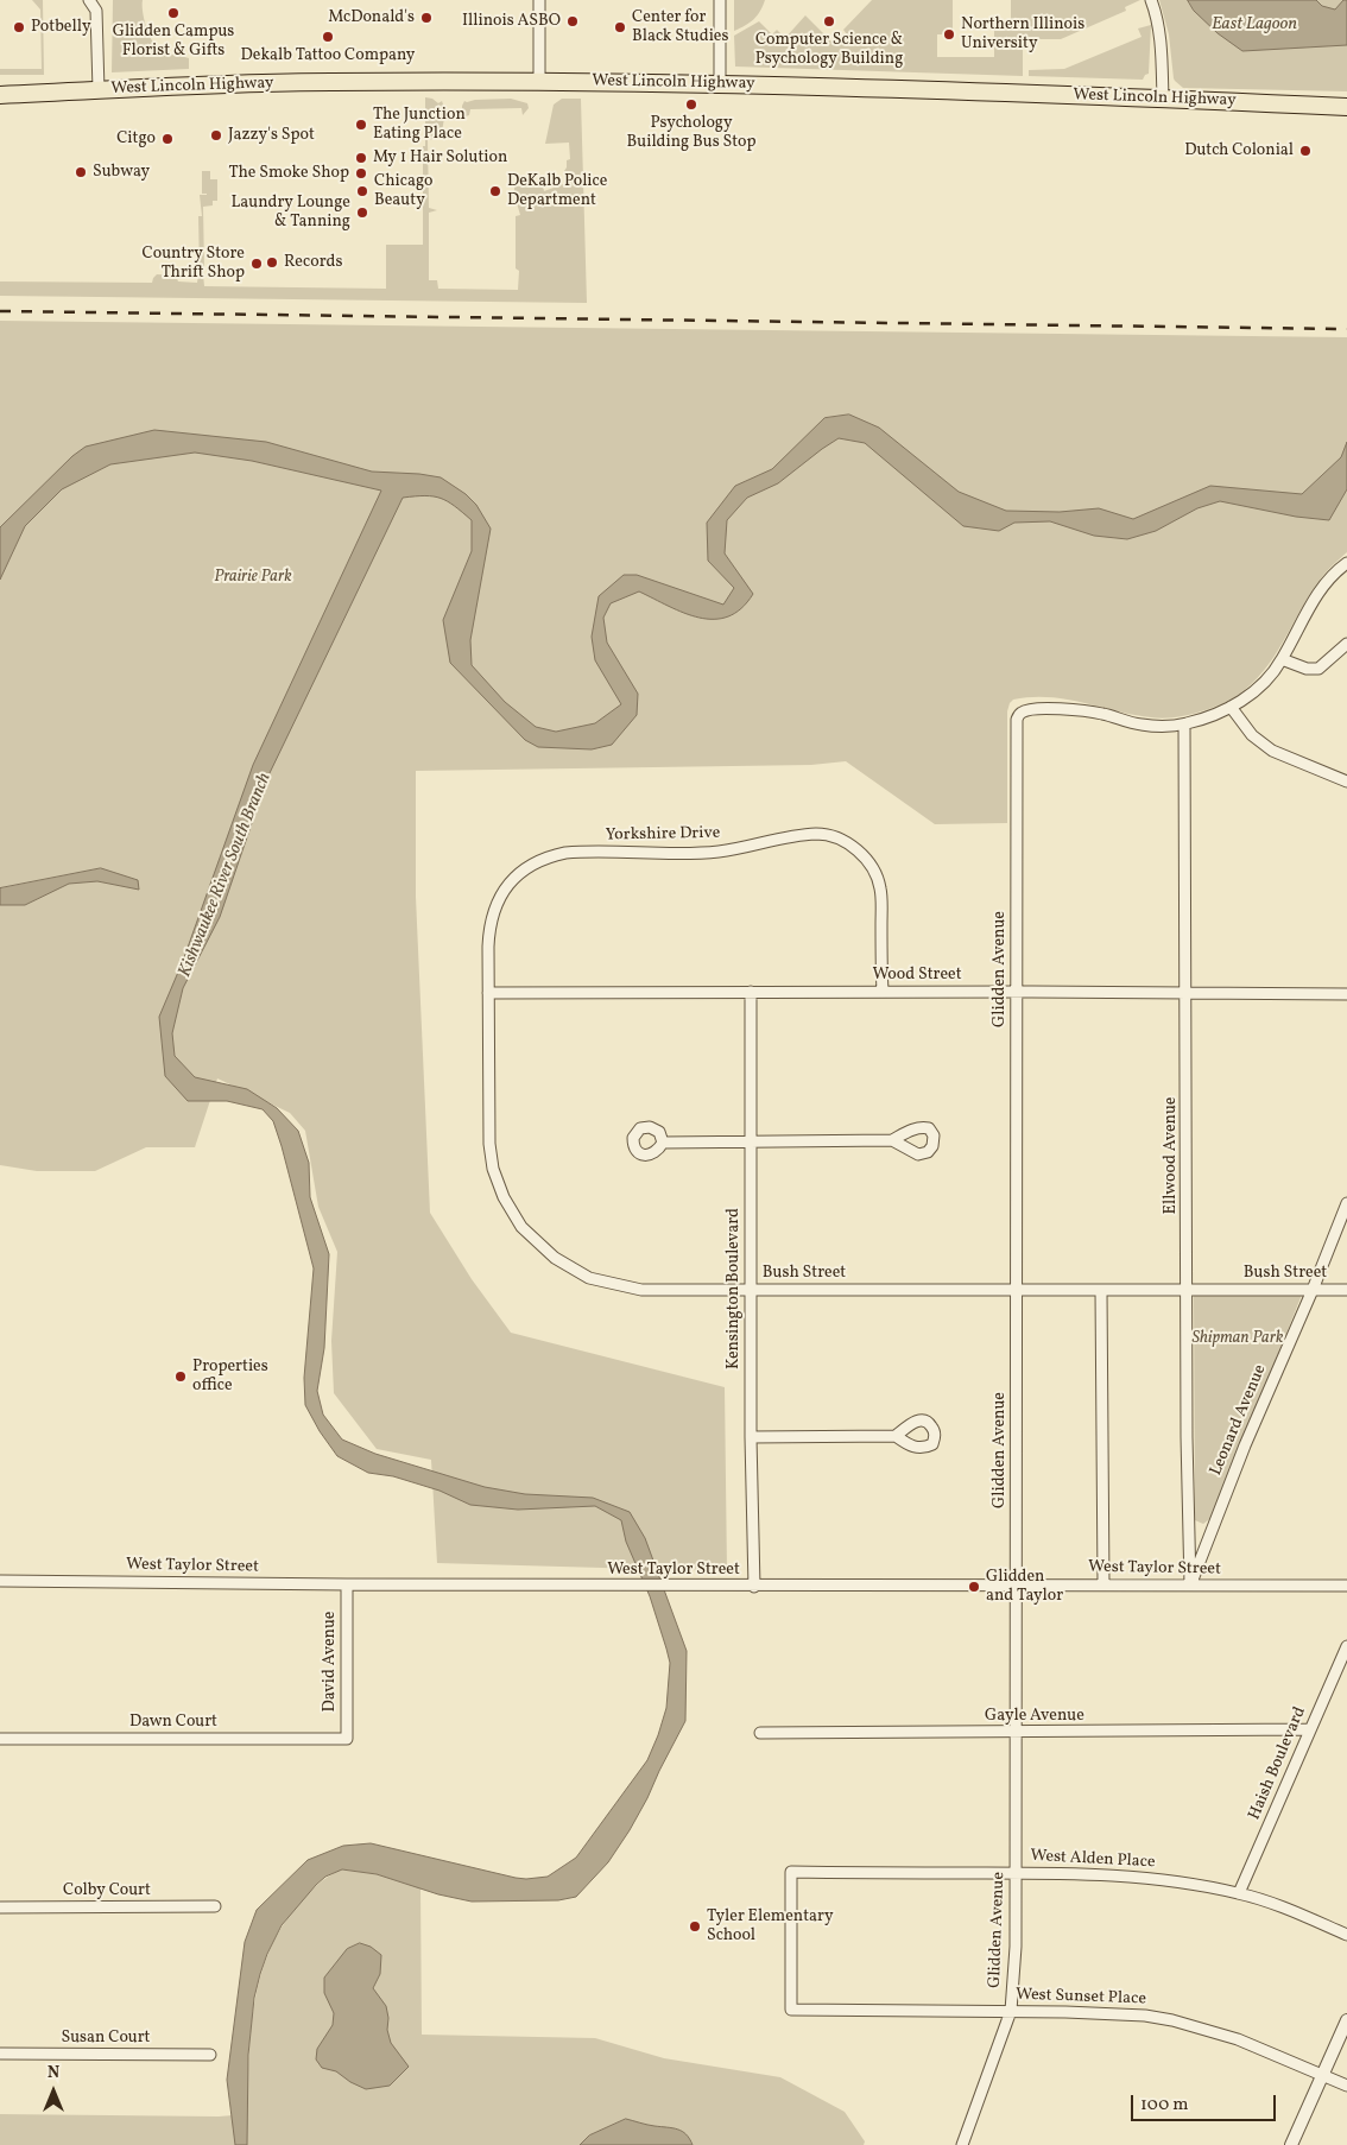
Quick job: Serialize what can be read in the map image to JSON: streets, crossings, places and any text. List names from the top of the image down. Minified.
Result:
{"streets":{"main road":["West Lincoln Highway"],"street":["Yorkshire Drive","Glidden Avenue","Wood Street","Ellwood Avenue","Bush Street","Kensington Boulevard","Leonard Avenue","West Taylor Street","David Avenue","Gayle Avenue","Dawn Court","Haish Boulevard","West Alden Place","Colby Court","West Sunset Place","Susan Court"]},"crossings":[["Yorkshire Drive","Wood Street"],["Yorkshire Drive","Bush Street"],["Glidden Avenue","Wood Street"],["Glidden Avenue","Ellwood Avenue"],["Glidden Avenue","Bush Street"],["Glidden Avenue","West Taylor Street"],["Glidden Avenue","Gayle Avenue"],["Glidden Avenue","West Alden Place"],["Glidden Avenue","West Sunset Place"],["Wood Street","Ellwood Avenue"],["Wood Street","Bush Street"],["Wood Street","Kensington Boulevard"],["Ellwood Avenue","Bush Street"],["Ellwood Avenue","Leonard Avenue"],["Ellwood Avenue","West Taylor Street"],["Bush Street","Kensington Boulevard"],["Bush Street","Leonard Avenue"],["Kensington Boulevard","West Taylor Street"],["Leonard Avenue","West Taylor Street"],["West Taylor Street","David Avenue"],["David Avenue","Dawn Court"],["Gayle Avenue","Haish Boulevard"],["Haish Boulevard","West Alden Place"],["West Alden Place","West Sunset Place"]],"water":["East Lagoon","Kishwaukee River South Branch"],"parks":["Prairie Park","Shipman Park"],"places":["Glidden Campus Florist & Gifts","McDonald's","Illinois ASBO","Computer Science & Psychology Building","Potbelly","Center for Black Studies","Northern Illinois University","Dekalb Tattoo Company","Psychology Building Bus Stop","The Junction Eating Place","Jazzy's Spot","Citgo","Dutch Colonial","My 1 Hair Solution","Subway","The Smoke Shop","Chicago Beauty","DeKalb Police Department","Laundry Lounge & Tanning","Records","Country Store Thrift Shop","Properties office","Glidden and Taylor","Tyler Elementary School"],"scale_bar":"100 m","north":"top"}
